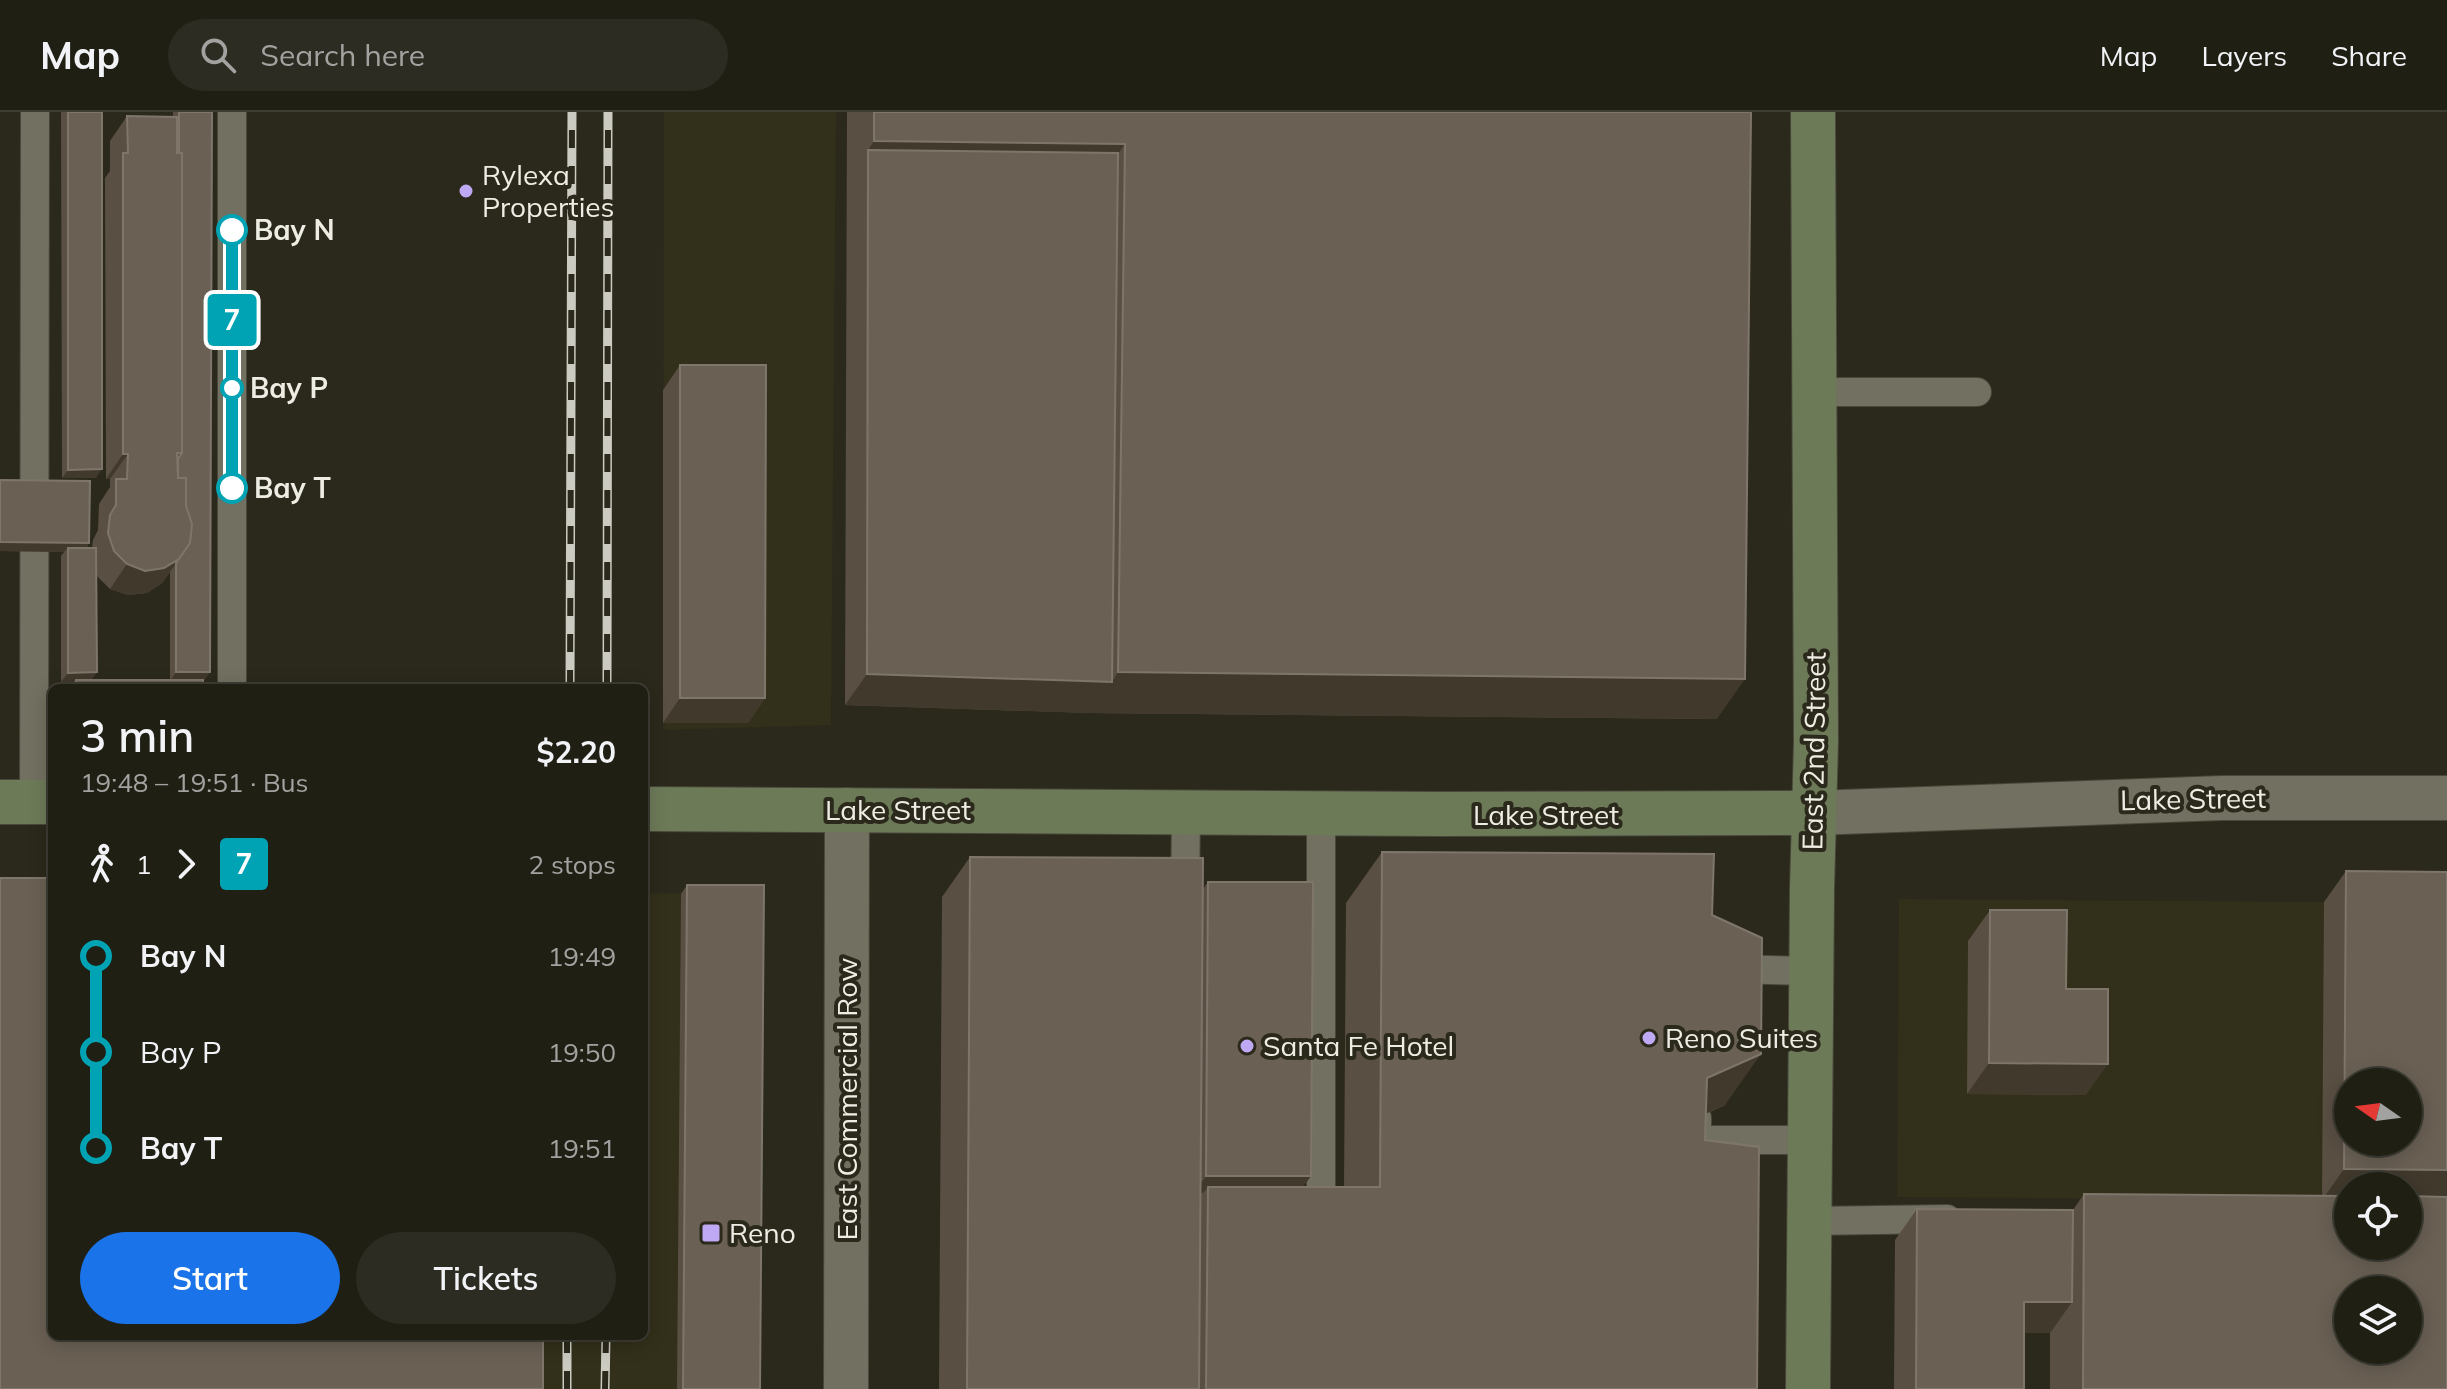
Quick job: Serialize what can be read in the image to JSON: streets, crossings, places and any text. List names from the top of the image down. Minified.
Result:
{"streets":{"main road":["East 2nd Street","Lake Street"],"street":["East Commercial Row"]},"crossings":[["East 2nd Street","Lake Street"],["Lake Street","East Commercial Row"]],"places":{"other":["Rylexa Properties","Bay N","Bay P","Bay T","Reno Suites","Santa Fe Hotel"],"transit":["Reno"]},"lines":["bus line 7"],"north":"left","page":{"header":"Map","search":"Search here","nav":["Map","Layers","Share"],"on_map":"7","heading":["3 min","19:48 – 19:51 · Bus","$2.20"],"legs":["1","7","2 stops"],"list":[{"name":"Bay N","value":"19:49"},{"name":"Bay P","value":"19:50"},{"name":"Bay T","value":"19:51"}],"buttons":["Start","Tickets"]}}
